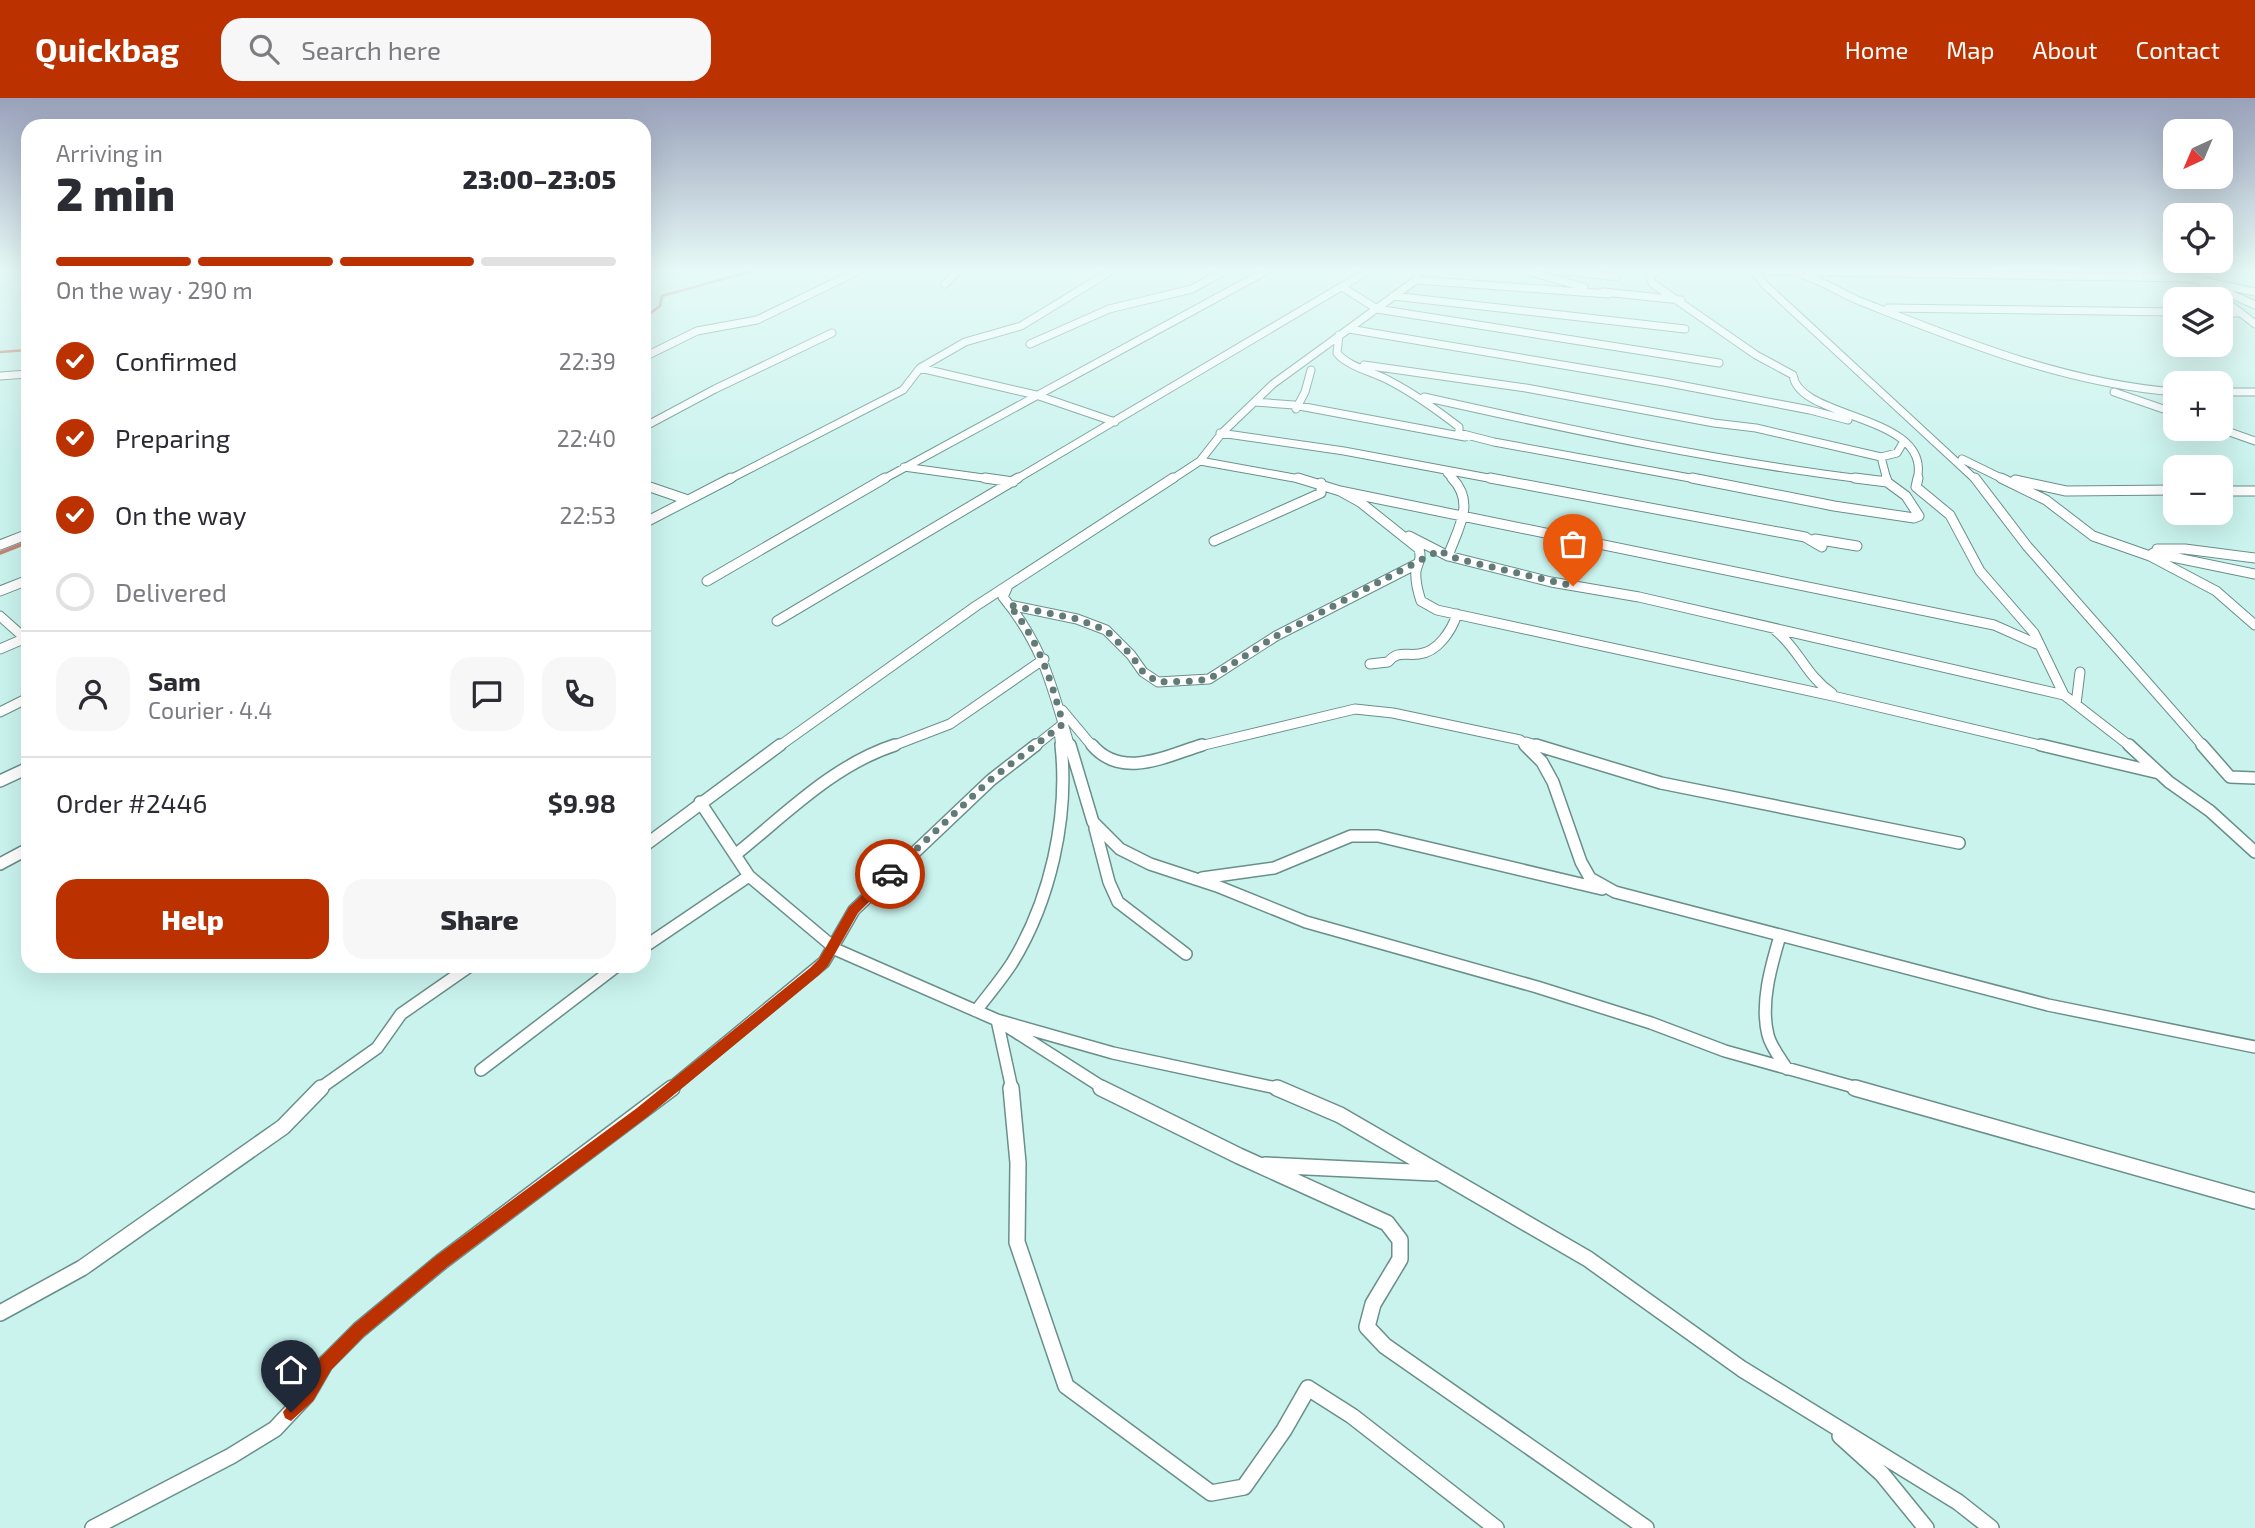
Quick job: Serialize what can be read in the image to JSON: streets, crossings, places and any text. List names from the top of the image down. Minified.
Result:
{"north":"bottom left","page":{"header":"Quickbag","search":"Search here","nav":["Home","Map","About","Contact"],"map_buttons":["+","−"],"heading":["2 min","Arriving in","23:00–23:05"],"panel":["Sam","Courier · 4.4","Order #2446","$9.98"],"bar":"On the way · 290 m","list":[["Confirmed","22:39"],["Preparing","22:40"],["On the way","22:53"],"Delivered"],"buttons":["Help","Share"]}}
